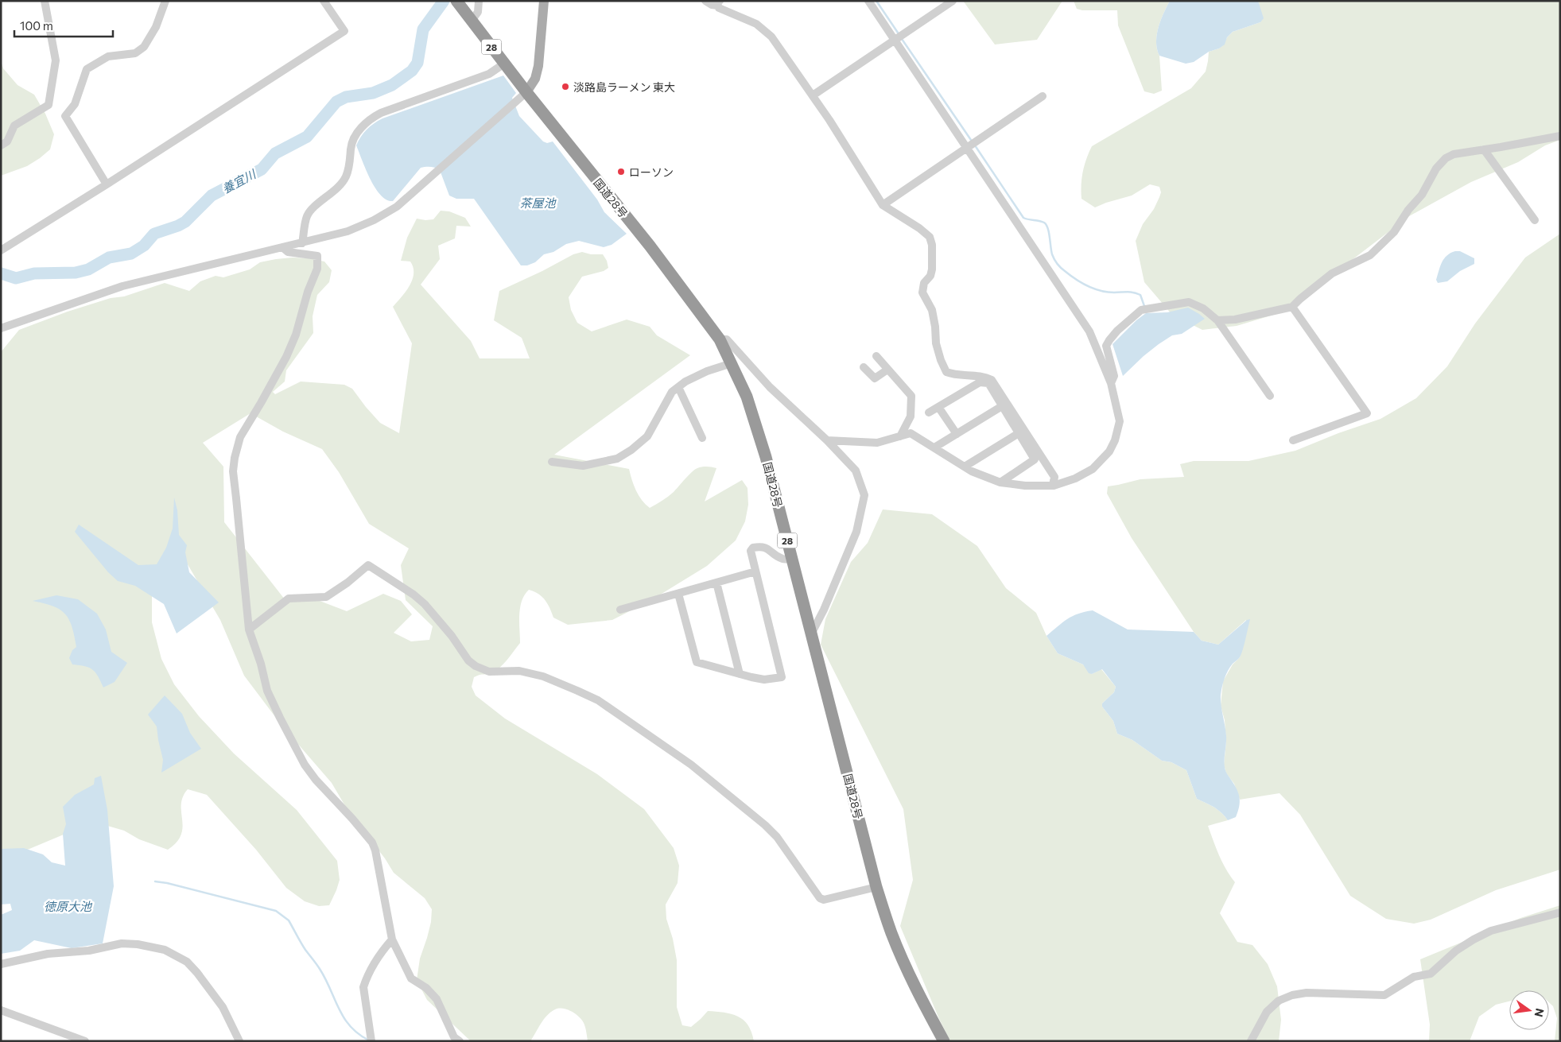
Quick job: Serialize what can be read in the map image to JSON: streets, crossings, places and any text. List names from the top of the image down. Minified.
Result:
{"streets":{"highway":["28","国道28号"]},"water":["養宜川","茶屋池","徳原大池"],"places":["淡路島ラーメン 東大","ローソン"],"scale_bar":"100 m","north":"right"}
